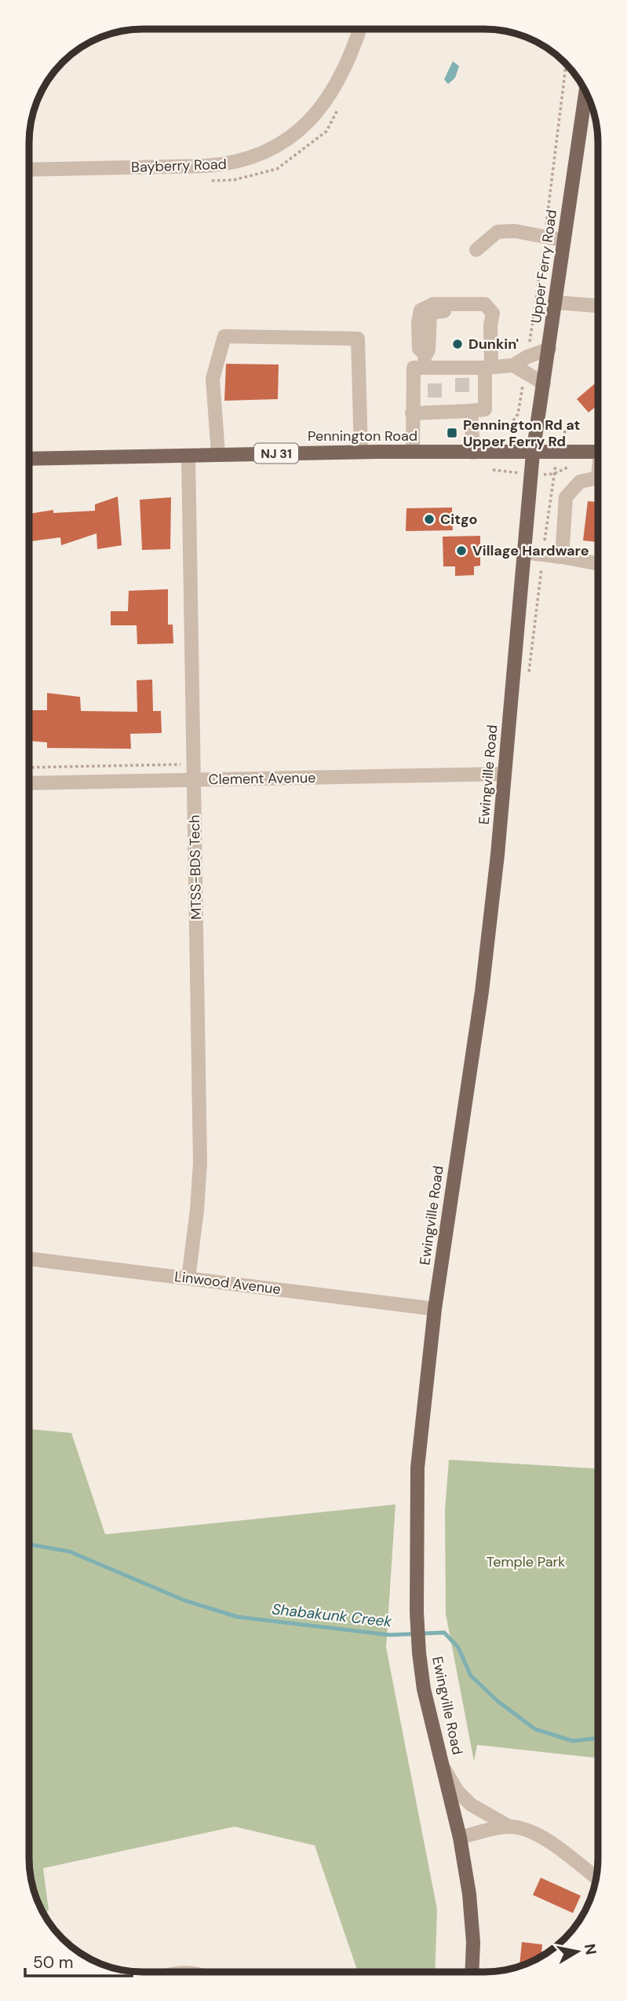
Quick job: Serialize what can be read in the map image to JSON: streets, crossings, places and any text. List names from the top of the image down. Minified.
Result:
{"streets":{"main road":["Upper Ferry Road","Pennington Road","NJ 31","Ewingville Road"],"street":["Bayberry Road","Clement Avenue","MTSS-BDS Tech","Linwood Avenue"]},"crossings":[["Upper Ferry Road","Pennington Road"],["Upper Ferry Road","Ewingville Road"],["Pennington Road","Ewingville Road"],["Pennington Road","MTSS-BDS Tech"],["Ewingville Road","Clement Avenue"],["Ewingville Road","Linwood Avenue"],["Clement Avenue","MTSS-BDS Tech"],["MTSS-BDS Tech","Linwood Avenue"]],"water":["Shabakunk Creek"],"parks":["Temple Park"],"places":{"other":["Dunkin'","Citgo","Village Hardware"],"transit":["Pennington Rd at Upper Ferry Rd"]},"scale_bar":"50 m","north":"right"}
